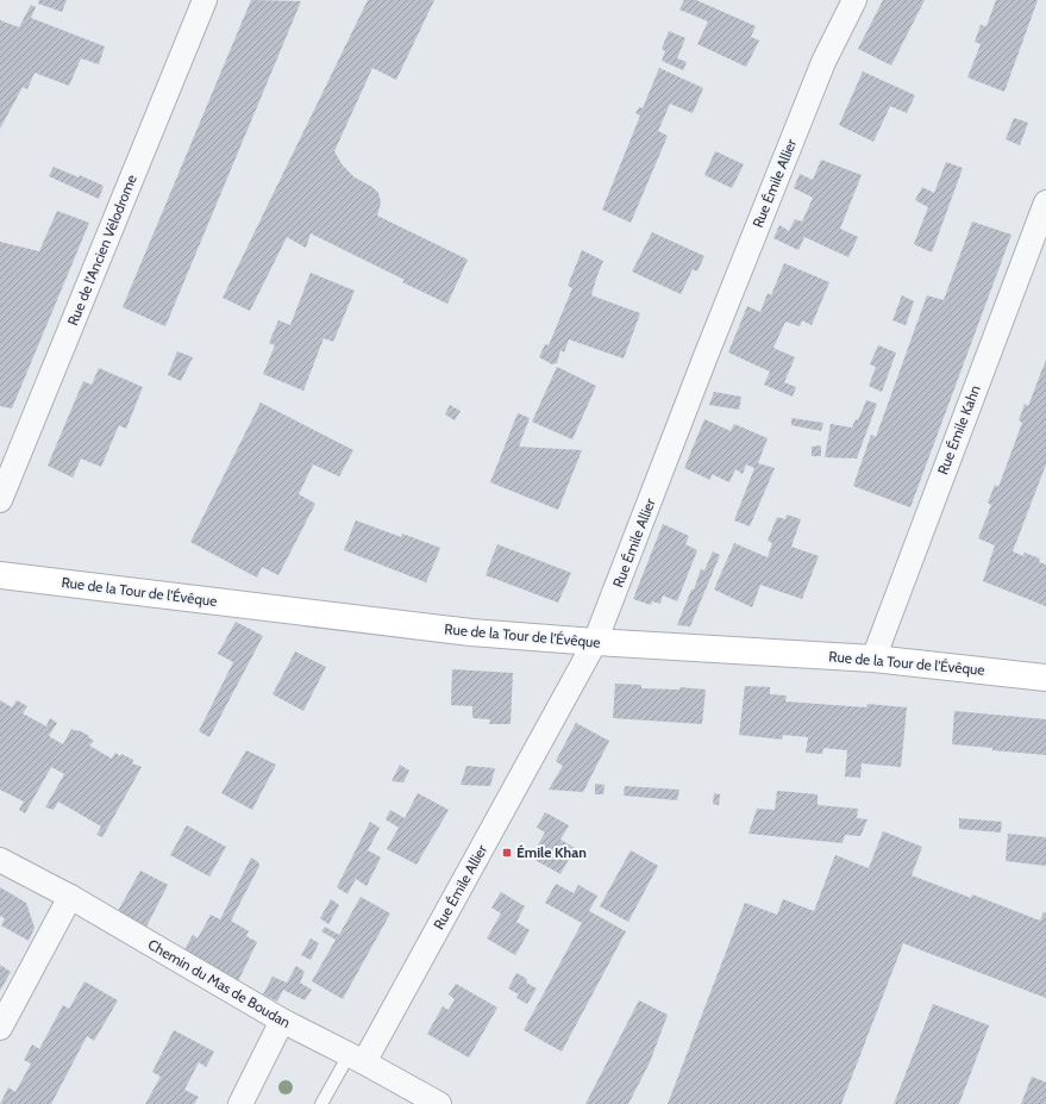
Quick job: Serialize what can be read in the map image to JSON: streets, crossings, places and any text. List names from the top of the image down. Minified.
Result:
{"streets":{"street":["Rue Émile Allier","Rue de l'Ancien Vélodrome","Rue Émile Kahn","Rue de la Tour de l'Évêque","Chemin du Mas de Boudan"]},"crossings":[["Rue Émile Allier","Rue de la Tour de l'Évêque"],["Rue Émile Allier","Chemin du Mas de Boudan"],["Rue Émile Kahn","Rue de la Tour de l'Évêque"]],"places":{"transit":["Émile Khan"]}}
